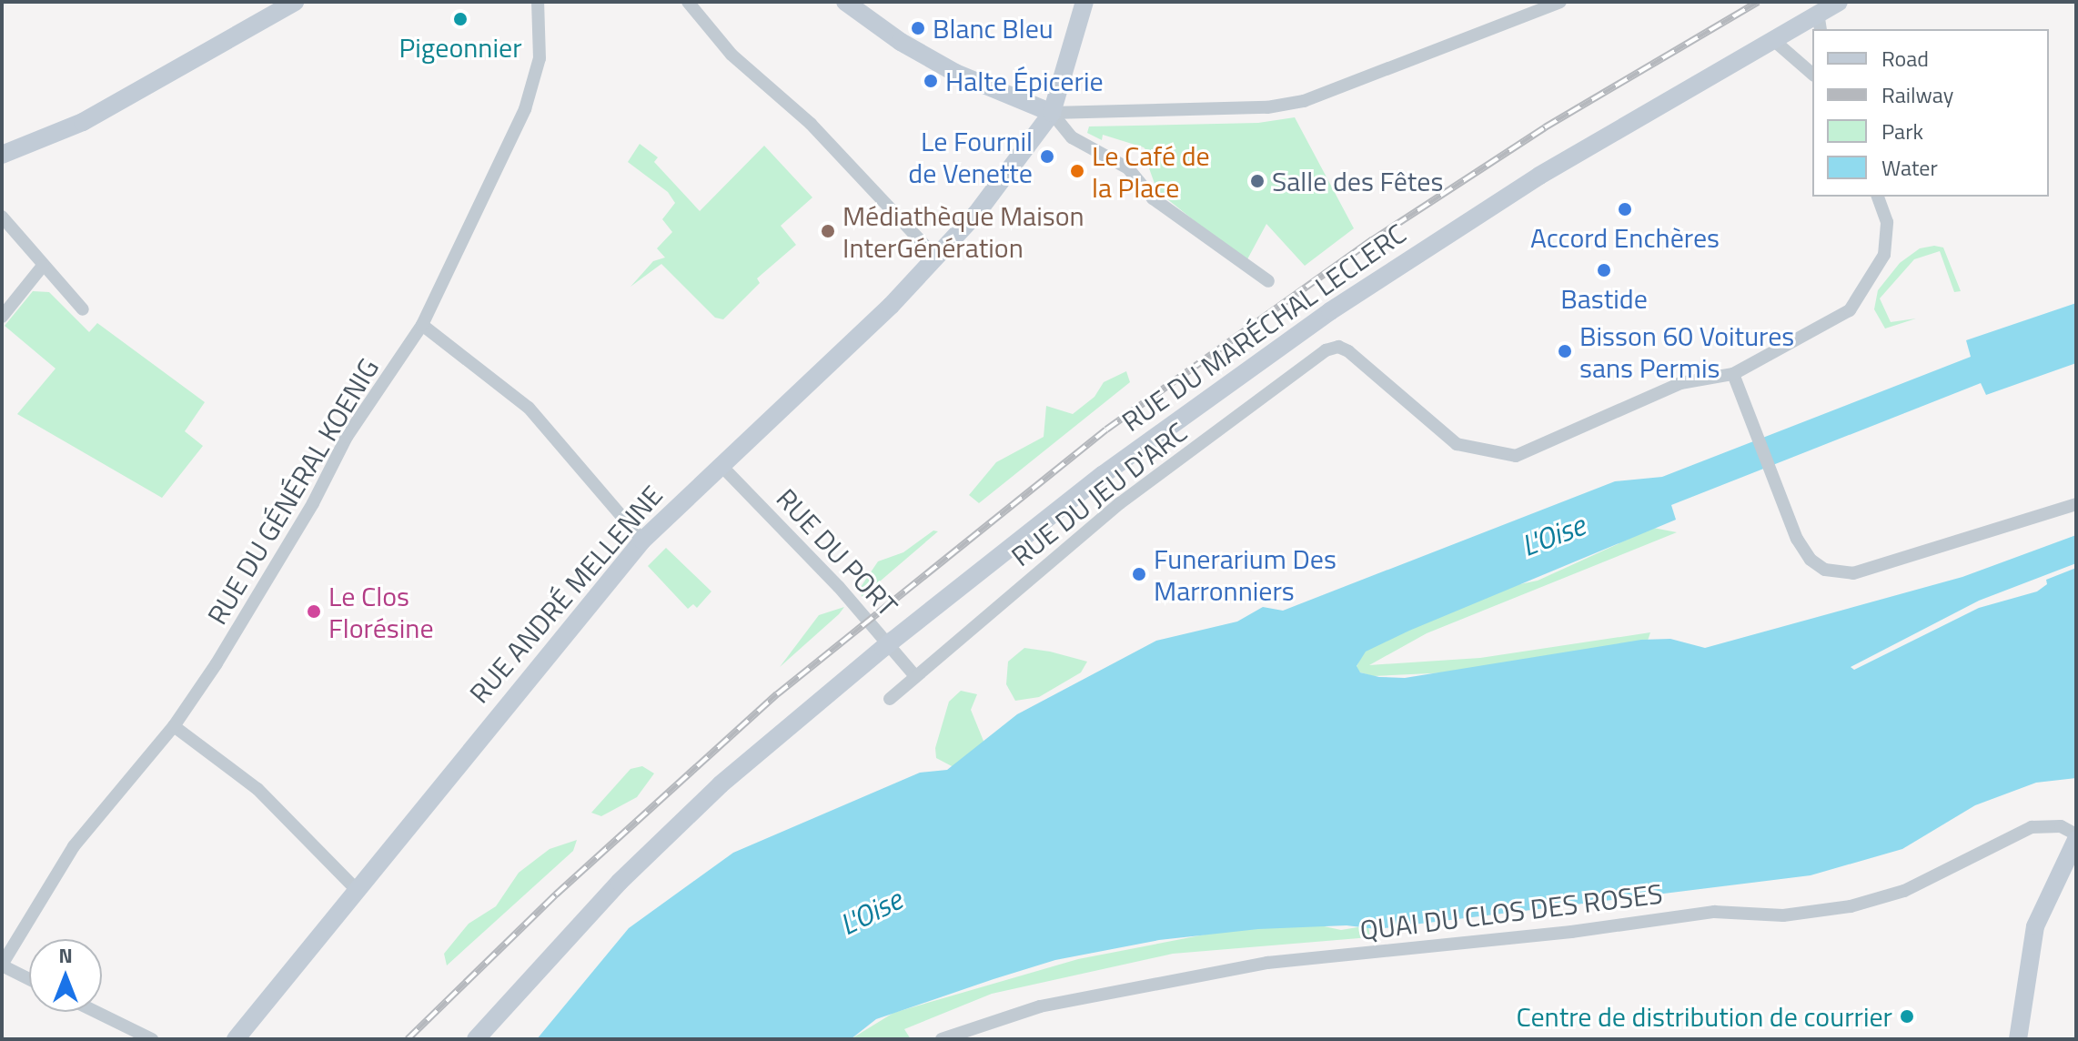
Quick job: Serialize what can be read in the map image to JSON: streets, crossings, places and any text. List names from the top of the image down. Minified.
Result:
{"streets":{"street":["RUE DU MARÉCHAL LECLERC","RUE DU GÉNÉRAL KOENIG","RUE DU JEU D'ARC","RUE DU PORT","RUE ANDRÉ MELLENNE","QUAI DU CLOS DES ROSES"]},"crossings":[["RUE DU JEU D'ARC","RUE DU PORT"],["RUE DU PORT","RUE ANDRÉ MELLENNE"]],"water":["L'Oise"],"places":["Pigeonnier","Blanc Bleu","Halte Épicerie","Le Fournil de Venette","Le Café de la Place","Salle des Fêtes","Accord Enchères","Médiathèque Maison InterGénération","Bastide","Bisson 60 Voitures sans Permis","Funerarium Des Marronniers","Le Clos Florésine","Centre de distribution de courrier"],"legend":["Road","Railway","Park","Water"],"north":"top"}
